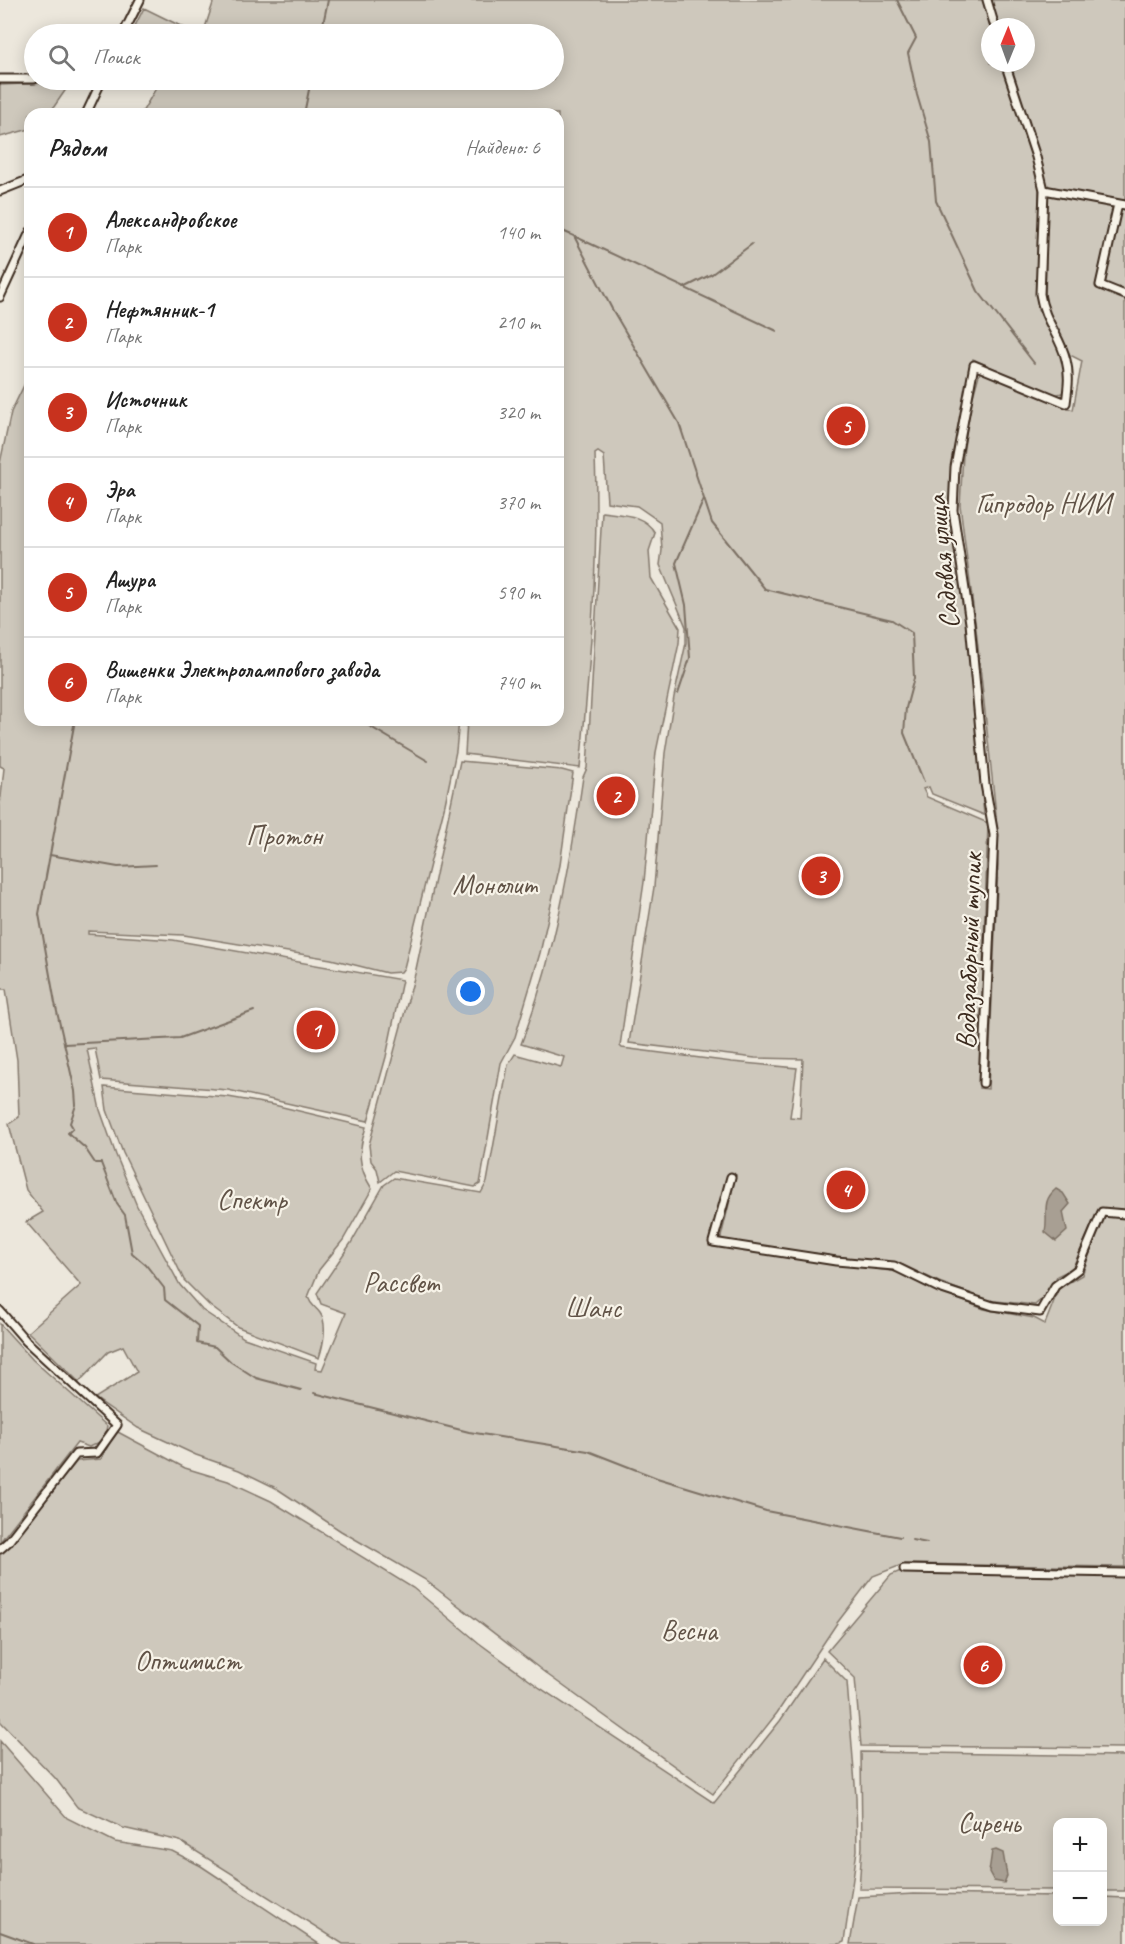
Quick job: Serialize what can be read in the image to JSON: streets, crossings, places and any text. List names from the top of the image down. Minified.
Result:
{"streets":{"street":["Садовая улица","Водазаборный тупик"]},"crossings":[["Садовая улица","Водазаборный тупик"]],"parks":["Гипродор НИИ","Протон","Монолит","Спектр","Рассвет","Шанс","Весна","Оптимист","Сирень"],"north":"top","page":{"search":"Поиск","heading":["Рядом","Найдено: 6"],"list":[{"mark":"1","name":"Александровское","note":"Парк","value":"140 m"},{"mark":"2","name":"Нефтянник-1","note":"Парк","value":"210 m"},{"mark":"3","name":"Источник","note":"Парк","value":"320 m"},{"mark":"4","name":"Эра","note":"Парк","value":"370 m"},{"mark":"5","name":"Ашура","note":"Парк","value":"590 m"},{"mark":"6","name":"Вишенки Электролампового завода","note":"Парк","value":"740 m"}],"pins":["5","2","3","1","4","6"],"map_buttons":["+","−"]}}
